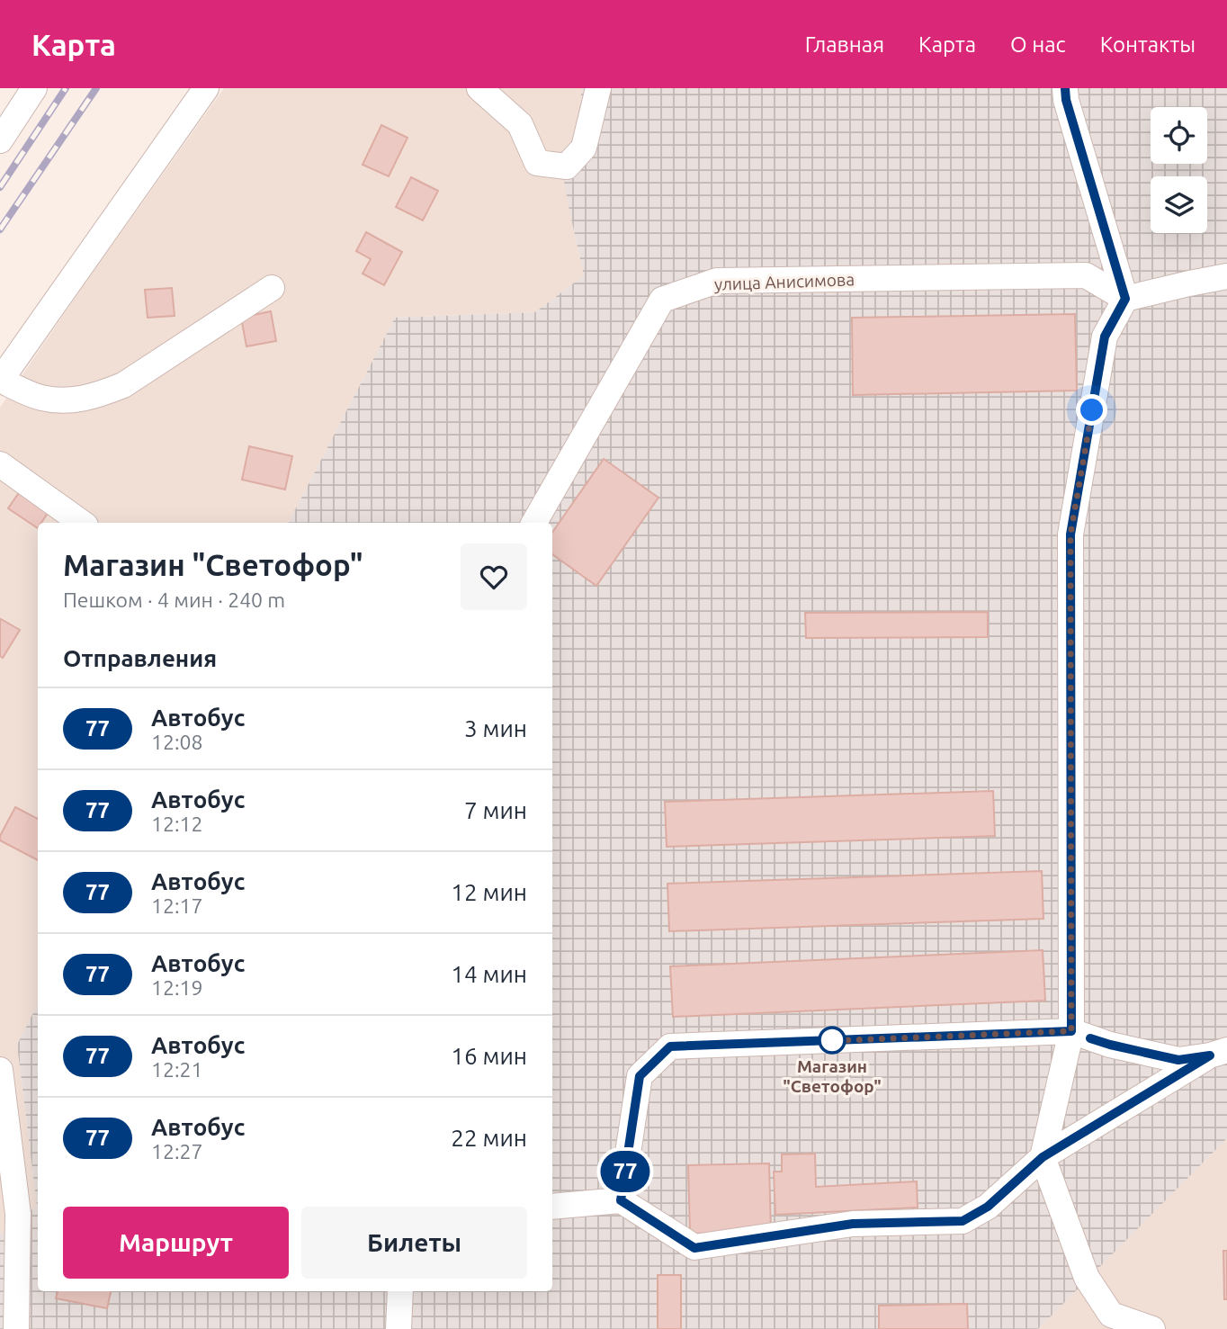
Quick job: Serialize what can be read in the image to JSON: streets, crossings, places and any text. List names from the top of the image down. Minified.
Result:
{"streets":{"street":["улица Анисимова"]},"places":["Магазин \"Светофор\""],"lines":["bus line 77"],"page":{"header":"Карта","nav":["Главная","Карта","О нас","Контакты"],"on_map":"77","heading":[["Магазин \"Светофор\"","Пешком · 4 мин · 240 m"],"Отправления"],"list":[{"mark":"77","name":"Автобус","note":"12:08","value":"3 мин"},{"mark":"77","name":"Автобус","note":"12:12","value":"7 мин"},{"mark":"77","name":"Автобус","note":"12:17","value":"12 мин"},{"mark":"77","name":"Автобус","note":"12:19","value":"14 мин"},{"mark":"77","name":"Автобус","note":"12:21","value":"16 мин"},{"mark":"77","name":"Автобус","note":"12:27","value":"22 мин"}],"buttons":["Маршрут","Билеты"]}}
